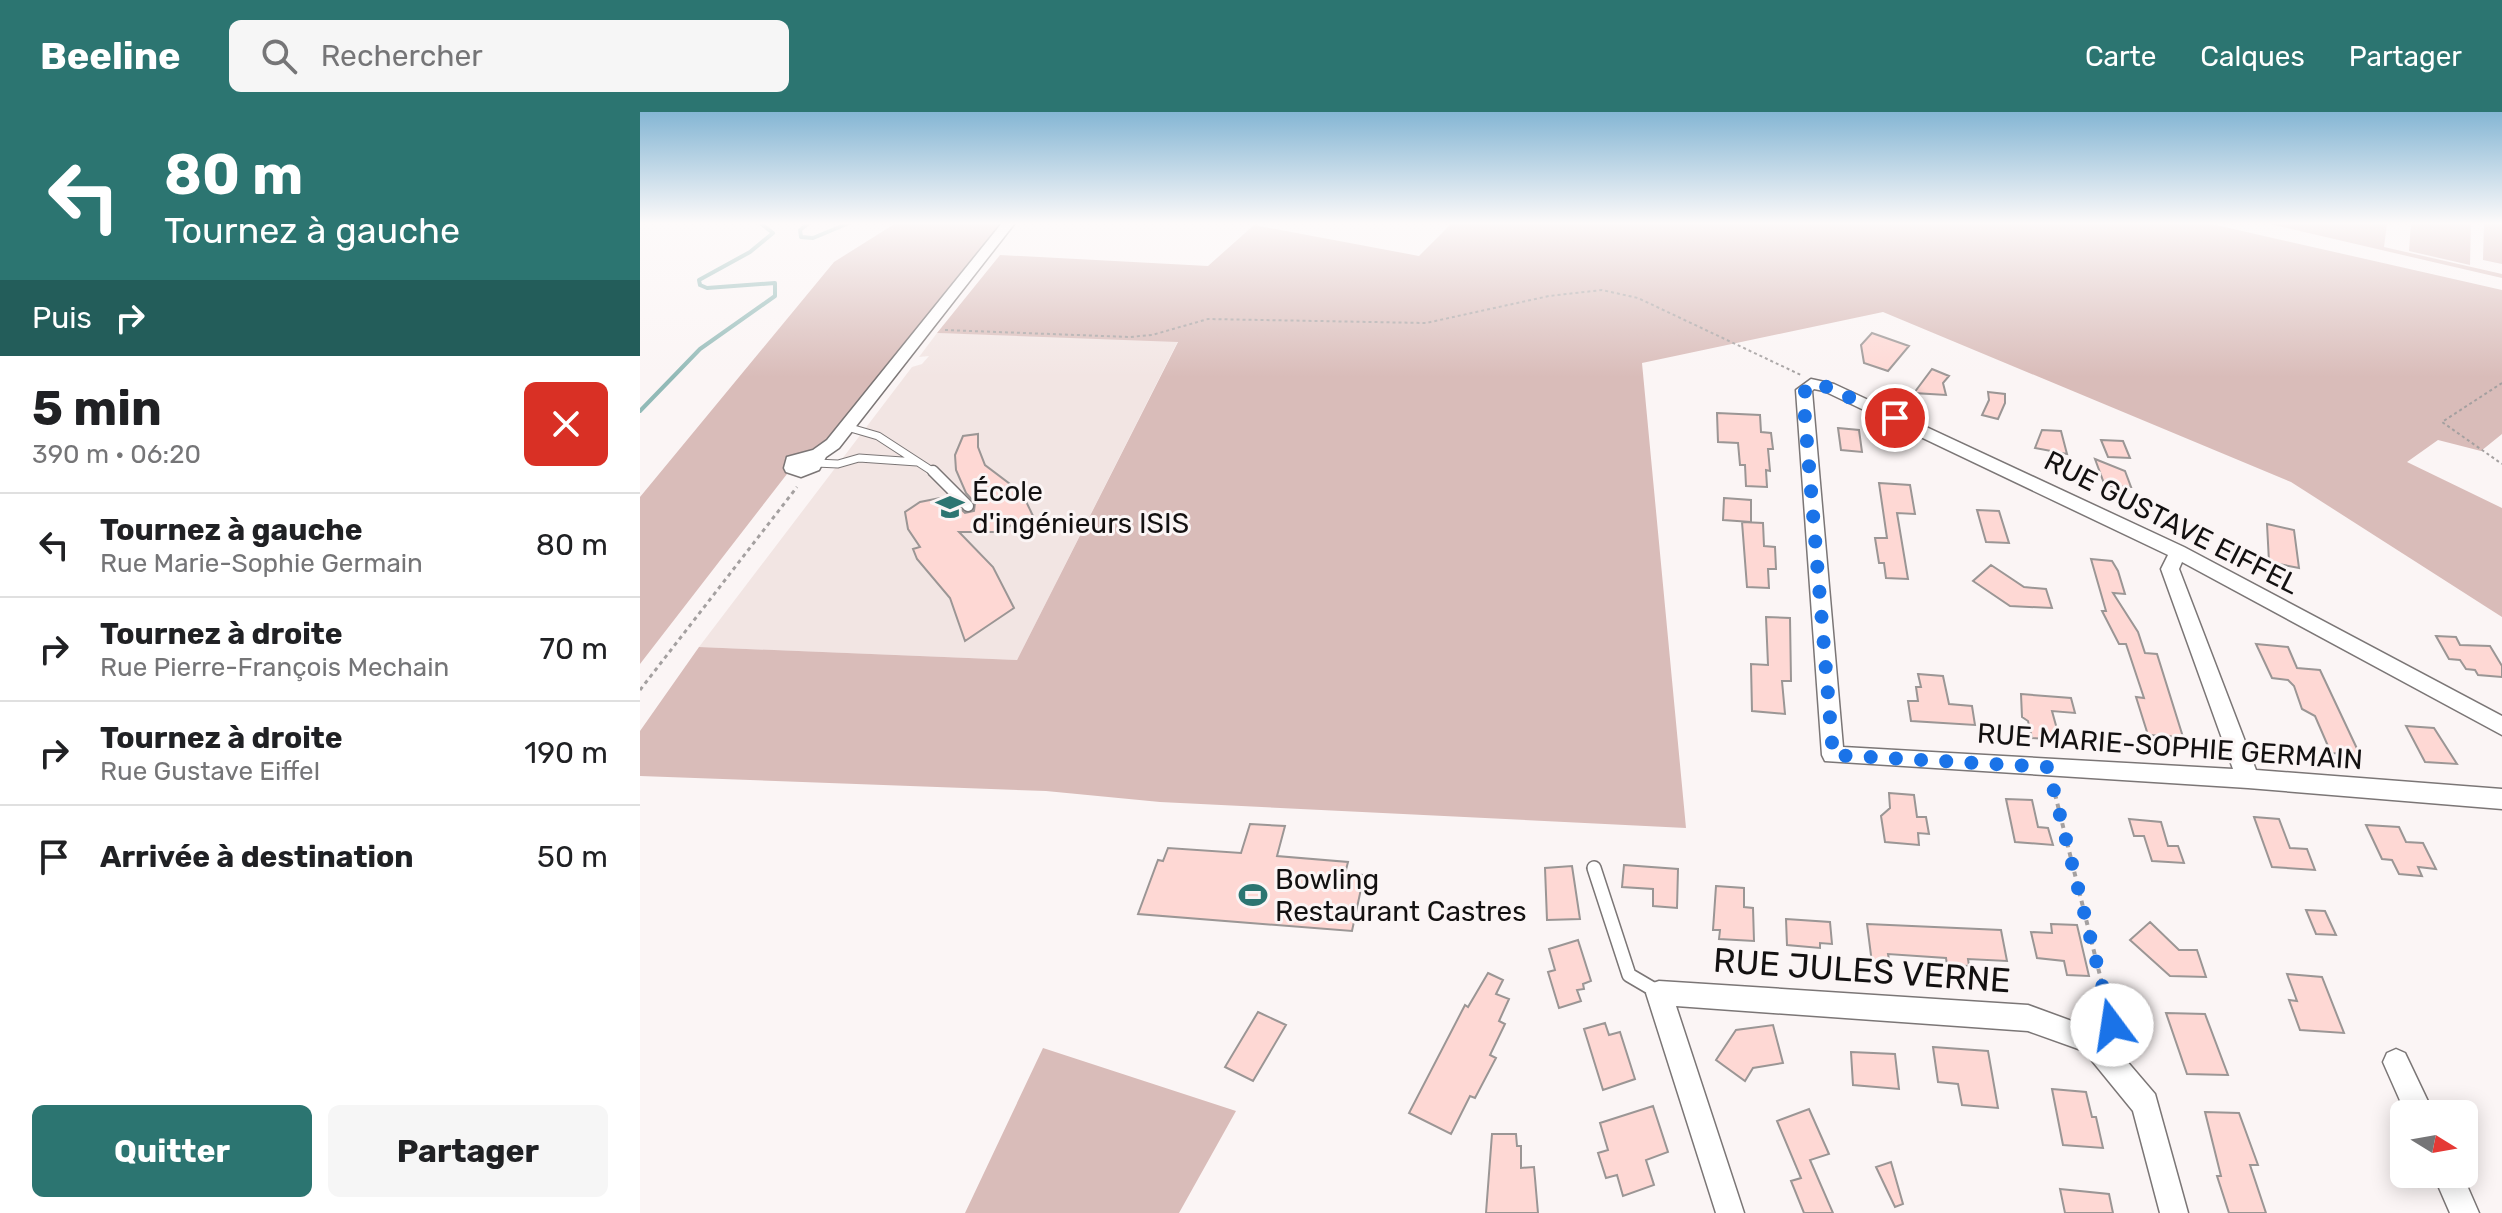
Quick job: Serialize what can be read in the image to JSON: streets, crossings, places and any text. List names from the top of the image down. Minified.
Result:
{"streets":{"street":["RUE GUSTAVE EIFFEL","RUE MARIE-SOPHIE GERMAIN","RUE JULES VERNE"]},"crossings":[["RUE GUSTAVE EIFFEL","RUE MARIE-SOPHIE GERMAIN"]],"places":{"school or university":["École d'ingénieurs ISIS"],"sports":["Bowling Restaurant Castres"]},"north":"right","page":{"header":"Beeline","search":"Rechercher","nav":["Carte","Calques","Partager"],"turn":["80 m","Tournez à gauche"],"then":"Puis","heading":["5 min","390 m · 06:20"],"list":[{"name":"Tournez à gauche","note":"Rue Marie-Sophie Germain","value":"80 m"},{"name":"Tournez à droite","note":"Rue Pierre-François Mechain","value":"70 m"},{"name":"Tournez à droite","note":"Rue Gustave Eiffel","value":"190 m"},{"name":"Arrivée à destination","value":"50 m"}],"buttons":["Quitter","Partager"]}}
